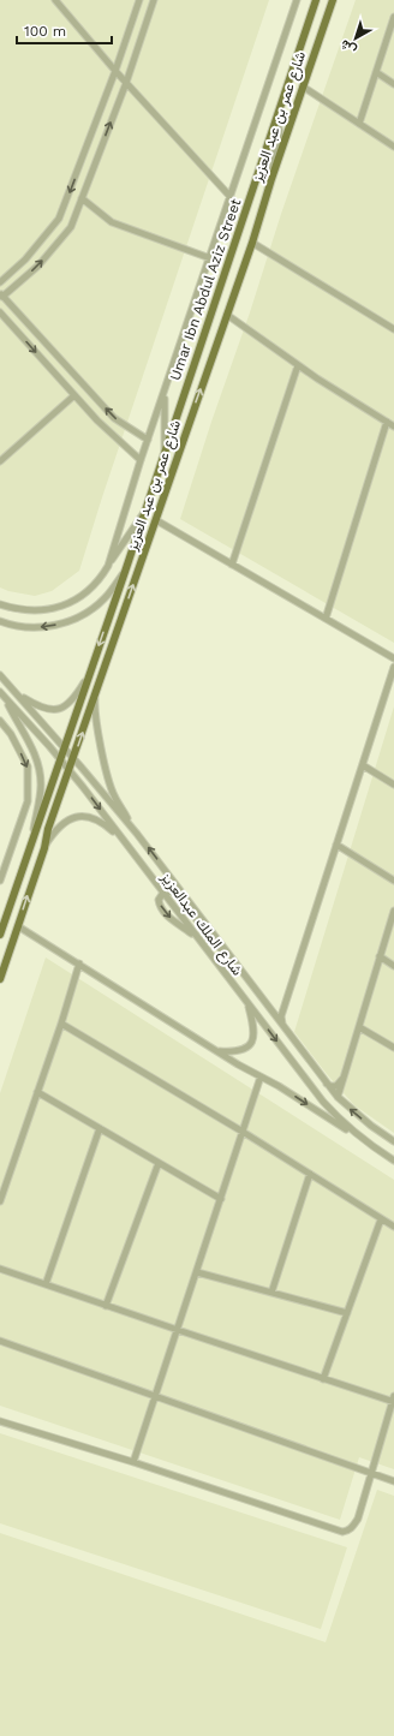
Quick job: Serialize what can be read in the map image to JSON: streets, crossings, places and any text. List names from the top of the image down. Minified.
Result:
{"streets":{"main road":["شارع عمر بن عبد العزيز","Umar Ibn Abdul Aziz Street"],"street":["شارع الملك عبدالعزيز"]},"crossings":[["شارع عمر بن عبد العزيز","Umar Ibn Abdul Aziz Street"],["شارع عمر بن عبد العزيز","شارع الملك عبدالعزيز"]],"scale_bar":"100 m","north":"bottom left"}
